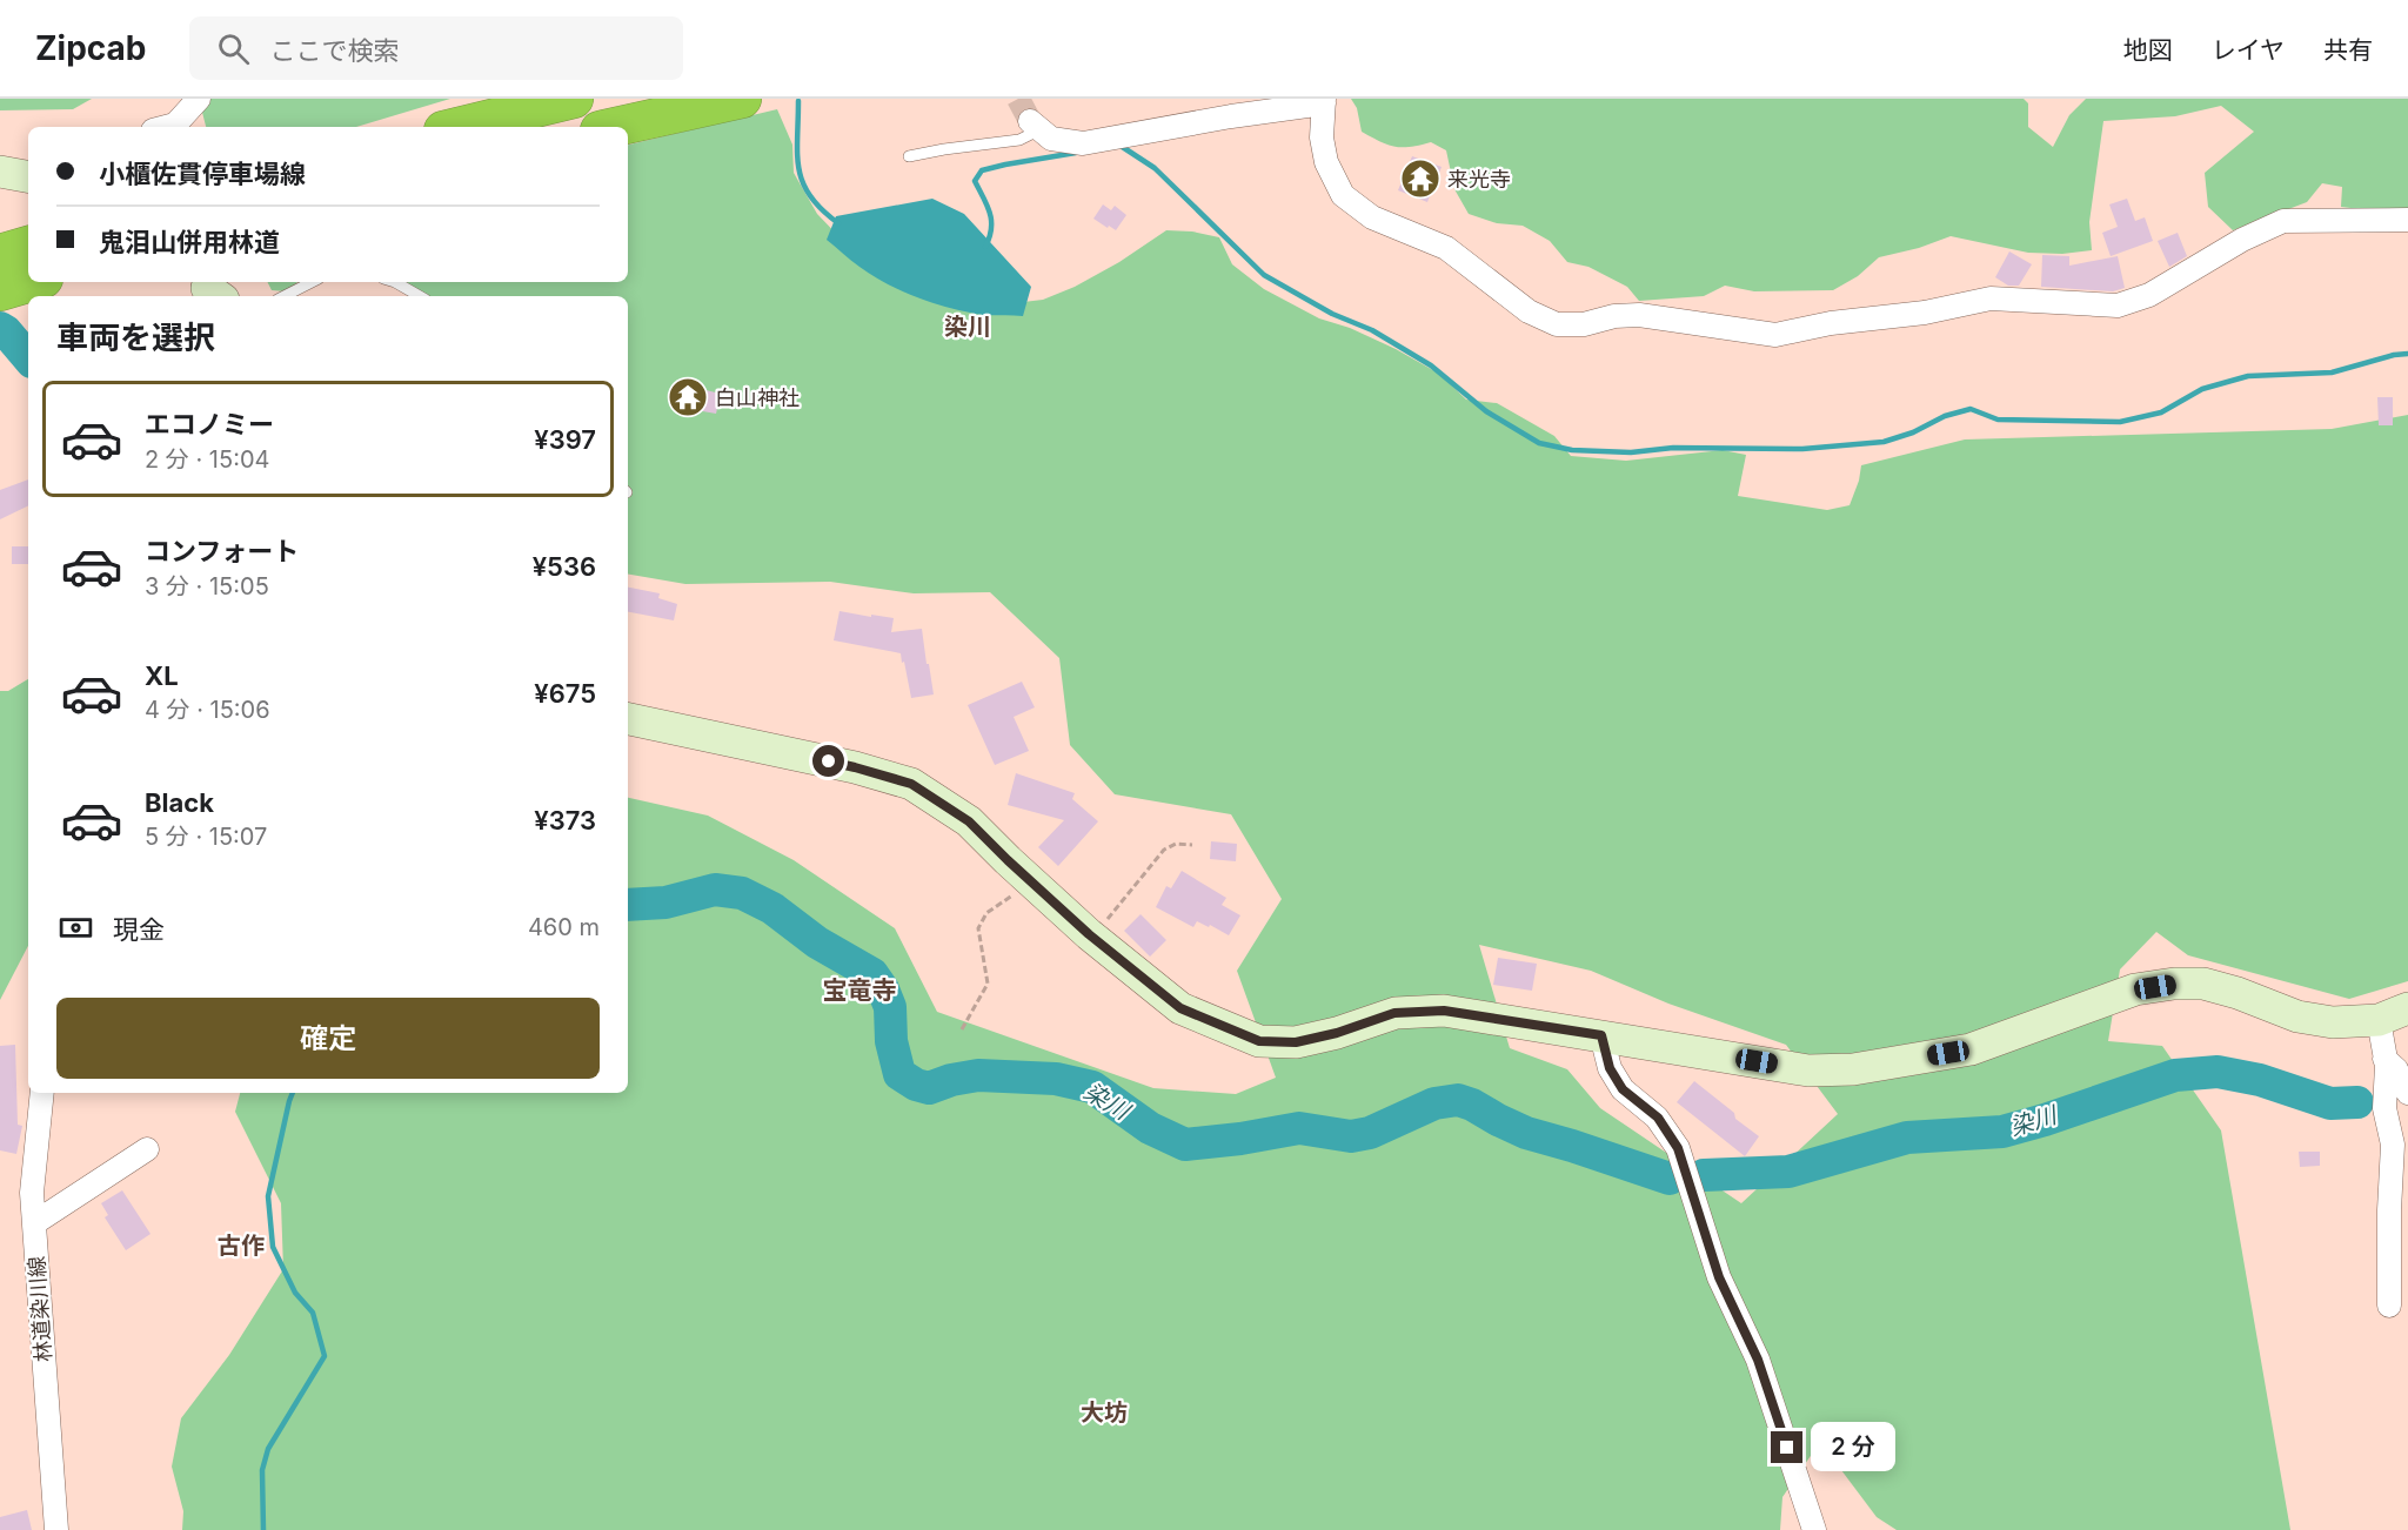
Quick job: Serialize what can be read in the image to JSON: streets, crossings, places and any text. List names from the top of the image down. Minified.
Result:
{"streets":{"street":["林道染川線"]},"districts":["染川","宝竜寺","古作","大坊"],"water":["染川"],"places":{"temple":["来光寺","白山神社"]},"page":{"header":"Zipcab","search":"ここで検索","nav":["地図","レイヤ","共有"],"banner":["小櫃佐貫停車場線","鬼泪山併用林道"],"heading":"車両を選択","list":[{"name":"エコノミー","note":"2 分 · 15:04","value":"¥397"},{"name":"コンフォート","note":"3 分 · 15:05","value":"¥536"},{"name":"XL","note":"4 分 · 15:06","value":"¥675"},{"name":"Black","note":"5 分 · 15:07","value":"¥373"}],"pay":["現金","460 m"],"buttons":"確定","bubble":"2 分"}}
